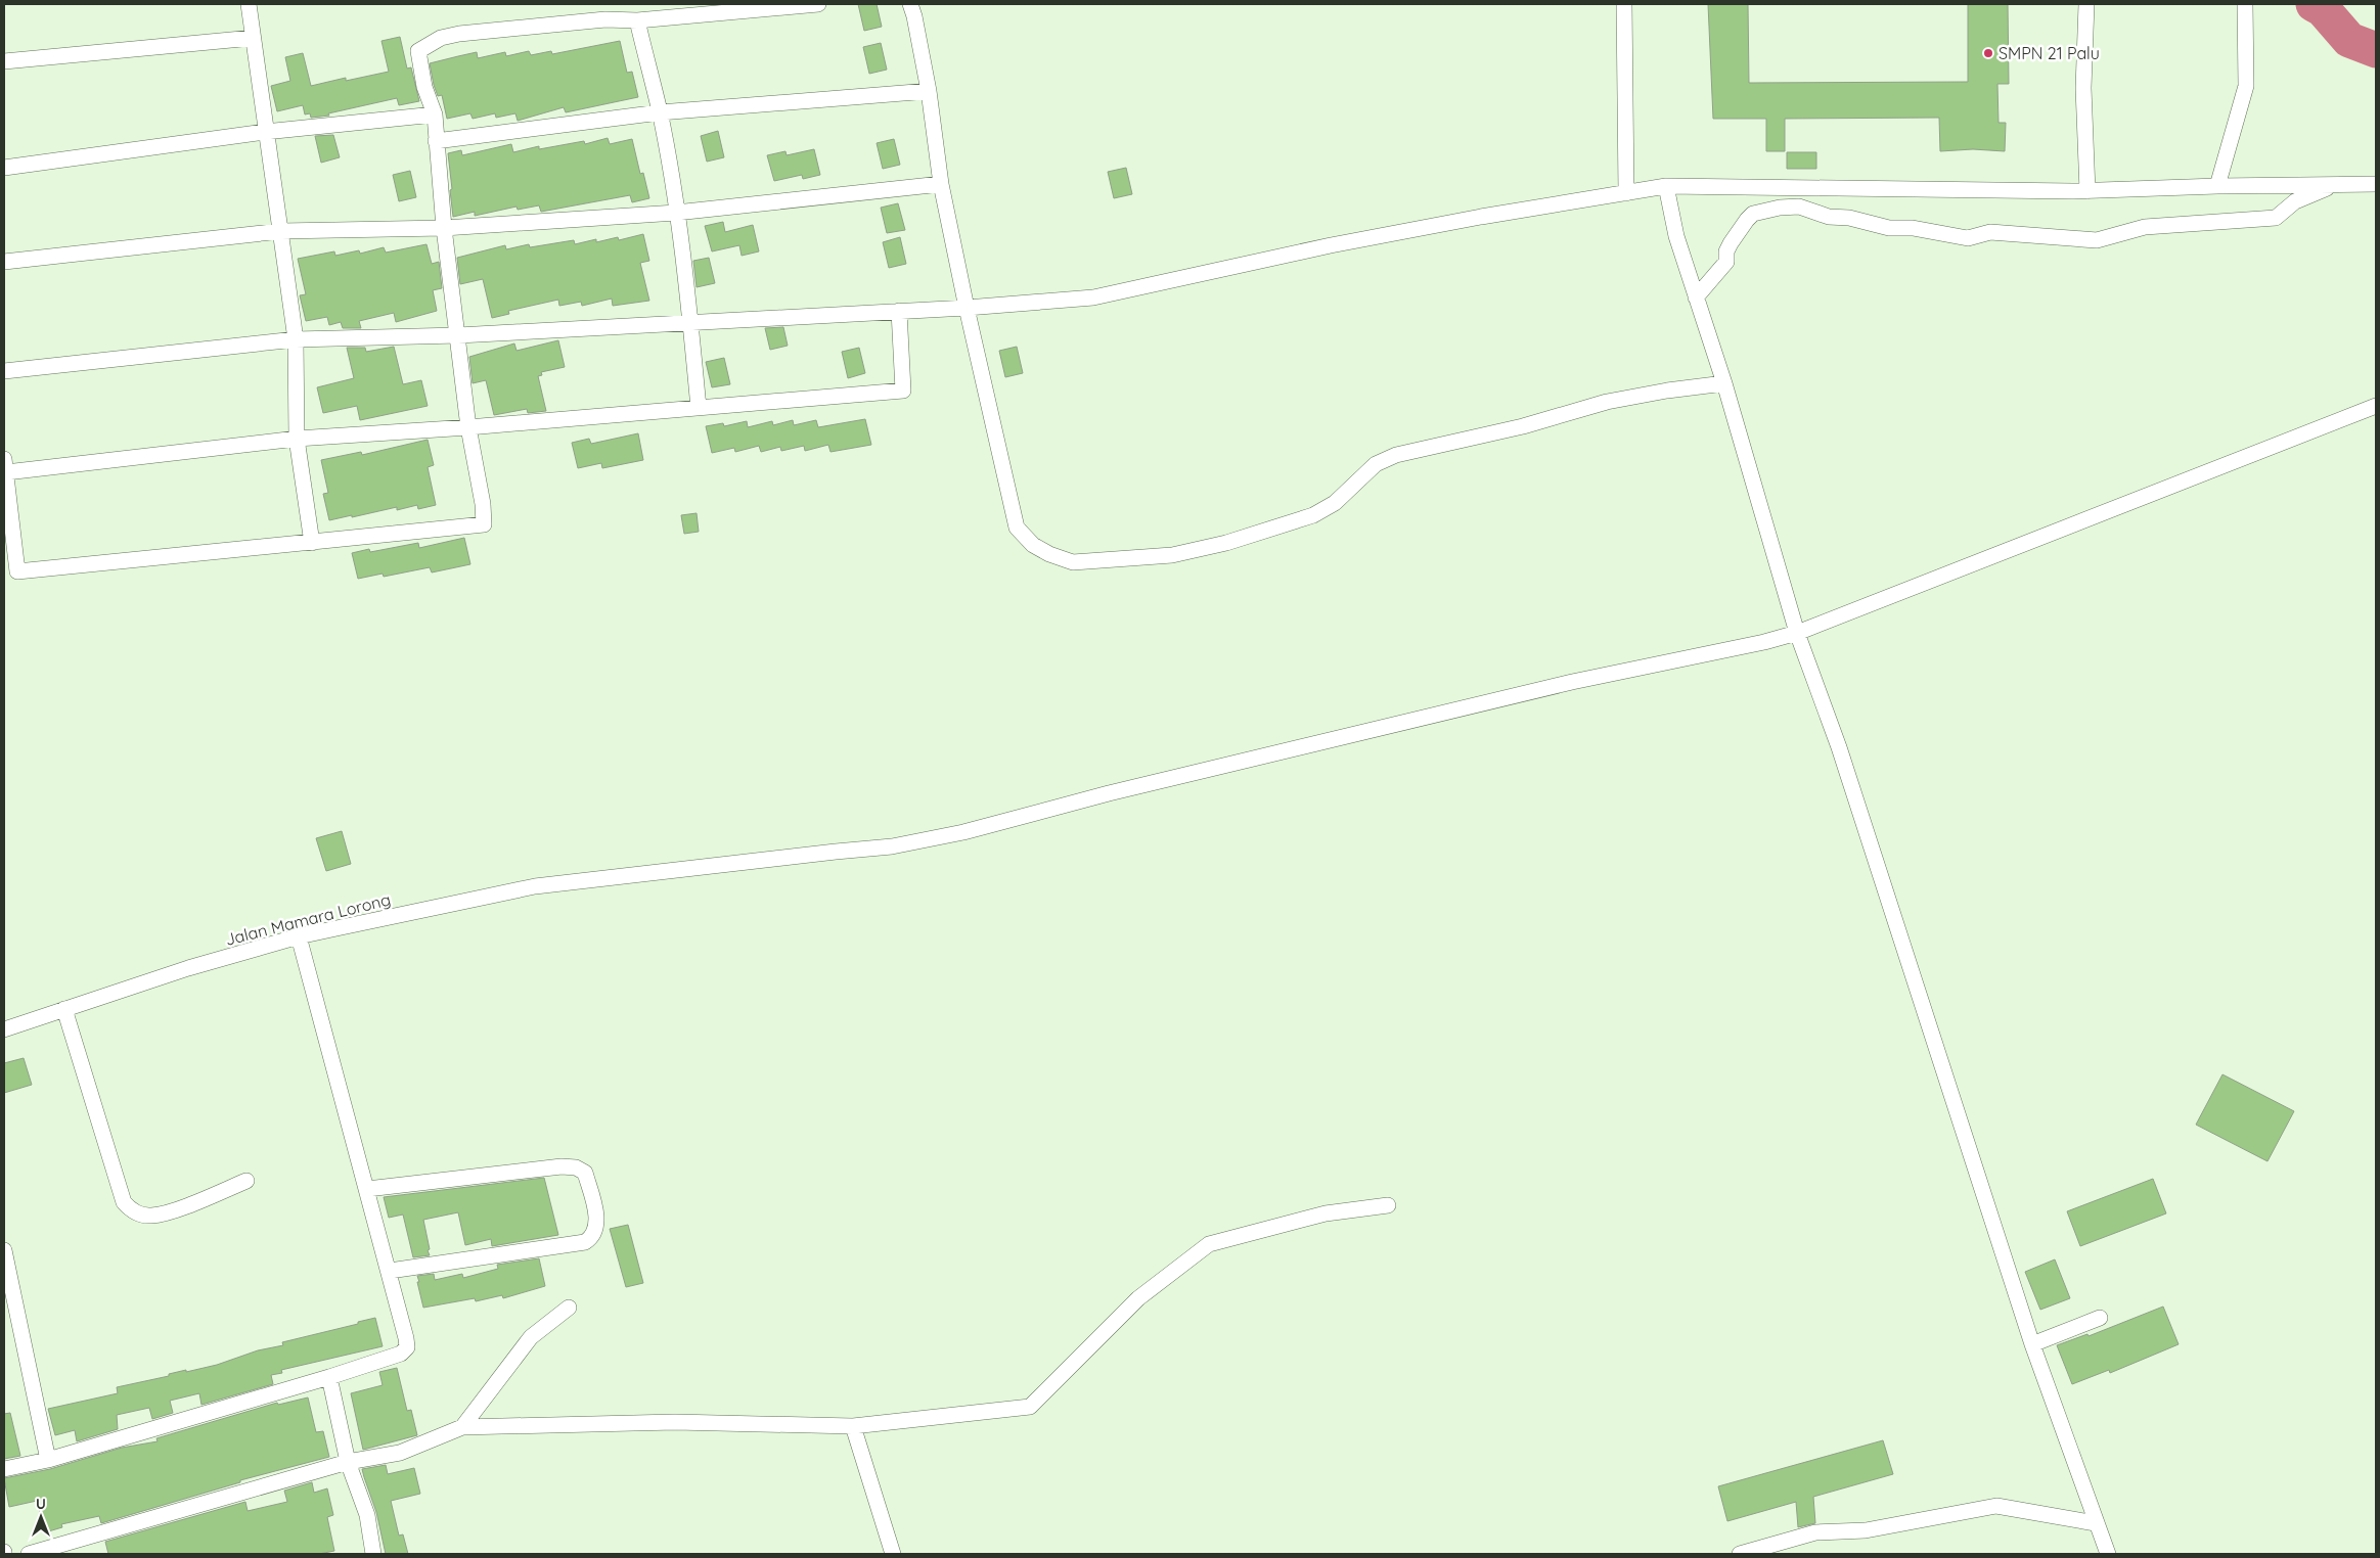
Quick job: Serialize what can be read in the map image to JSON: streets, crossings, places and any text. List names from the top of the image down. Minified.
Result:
{"streets":{"street":["Jalan Mamara Lorong"]},"places":["SMPN 21 Palu"],"north":"top"}
